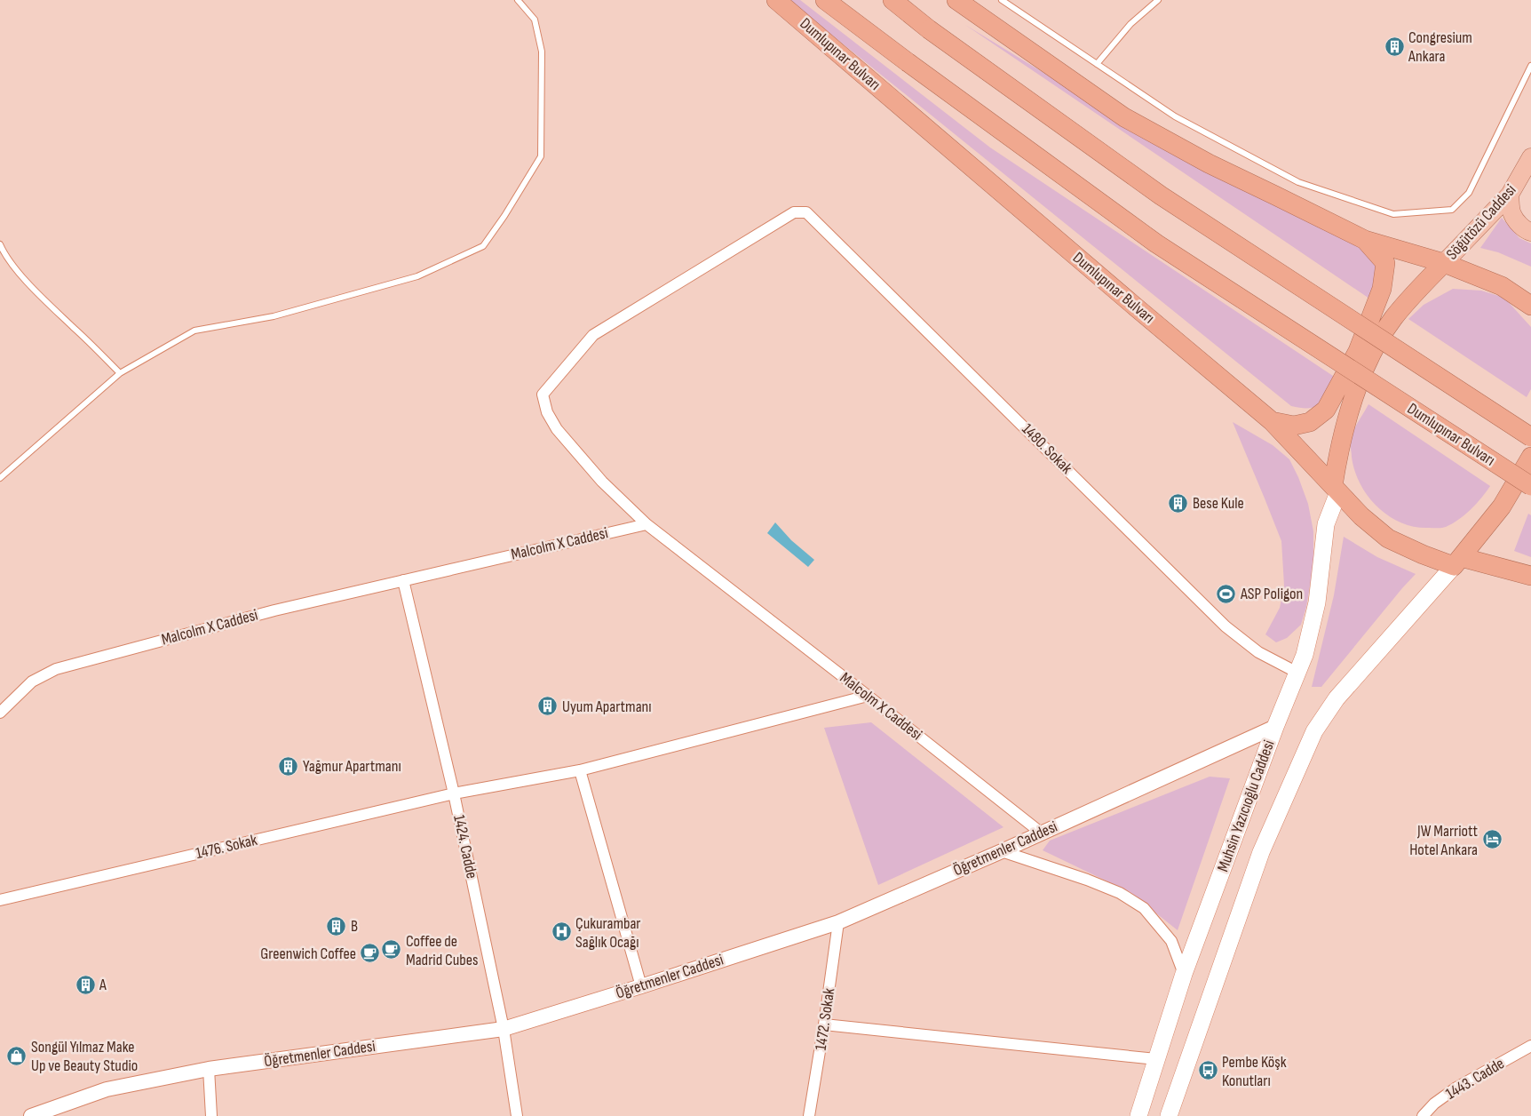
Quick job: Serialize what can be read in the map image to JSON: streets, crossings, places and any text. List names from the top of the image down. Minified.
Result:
{"streets":{"highway":["Dumlupınar Bulvarı"],"main road":["Söğütözü Caddesi","Muhsin Yazıcıoğlu Caddesi"],"street":["1480. Sokak","Malcolm X Caddesi","1476. Sokak","1424. Cadde","Öğretmenler Caddesi","1472. Sokak","1443. Cadde"]},"crossings":[["Dumlupınar Bulvarı","Muhsin Yazıcıoğlu Caddesi"],["1480. Sokak","Malcolm X Caddesi"],["1480. Sokak","Muhsin Yazıcıoğlu Caddesi"],["Malcolm X Caddesi","1476. Sokak"],["Malcolm X Caddesi","1424. Cadde"],["Malcolm X Caddesi","Öğretmenler Caddesi"],["Muhsin Yazıcıoğlu Caddesi","Öğretmenler Caddesi"],["1476. Sokak","1424. Cadde"],["1424. Cadde","Öğretmenler Caddesi"],["Öğretmenler Caddesi","1472. Sokak"]],"places":{"building":["Congresium Ankara","Bese Kule","Uyum Apartmanı","Yağmur Apartmanı","B","A"],"sports":["ASP Poligon"],"hotel":["JW Marriott Hotel Ankara"],"hospital":["Çukurambar Sağlık Ocağı"],"cafe":["Coffee de Madrid Cubes","Greenwich Coffee"],"shop":["Songül Yılmaz Make Up ve Beauty Studio"],"bus stop":["Pembe Köşk Konutları"]}}
